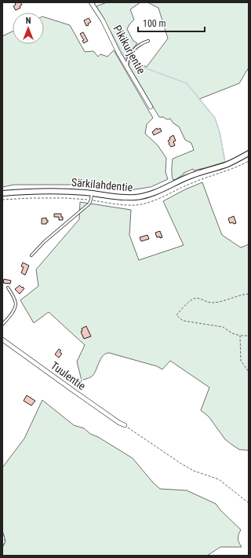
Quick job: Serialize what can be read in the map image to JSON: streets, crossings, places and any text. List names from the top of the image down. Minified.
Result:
{"streets":{"street":["Pikikurjentie","Särkilahdentie","Tuulentie"]},"scale_bar":"100 m","north":"top"}
